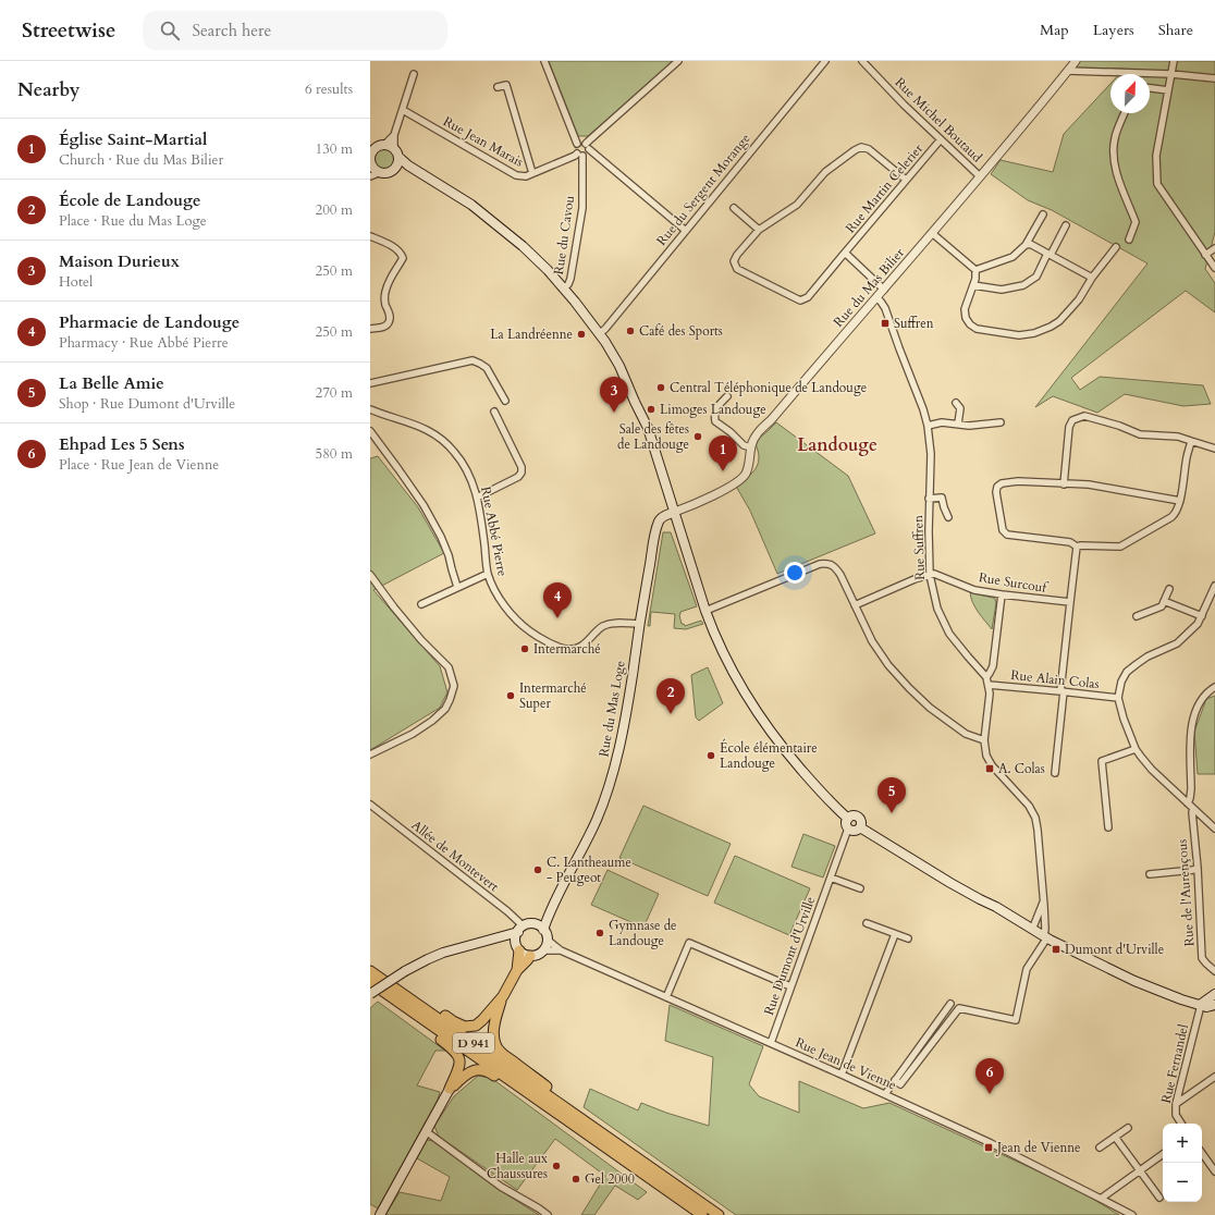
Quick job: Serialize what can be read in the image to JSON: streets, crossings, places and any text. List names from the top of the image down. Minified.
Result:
{"streets":{"highway":["D 941"],"main road":["Rue du Mas Loge"],"street":["Rue Michel Boutaud","Rue Jean Marais","Rue Martin Celerier","Rue du Sergent Morange","Rue du Cavou","Rue du Mas Bilier","Rue Abbé Pierre","Rue Suffren","Rue Surcouf","Rue Alain Colas","Allée de Montevert","Rue de l'Aurençous","Rue Dumont d'Urville","Rue Jean de Vienne","Rue Fernandel"]},"crossings":[["Rue Michel Boutaud","Rue Martin Celerier"],["Rue Michel Boutaud","Rue du Mas Bilier"],["Rue Jean Marais","Rue du Cavou"],["Rue du Mas Bilier","Rue Suffren"],["Rue du Mas Bilier","Rue du Mas Loge"],["Rue Abbé Pierre","Rue du Mas Loge"],["Rue Suffren","Rue Surcouf"],["Rue Suffren","Rue Alain Colas"],["Rue du Mas Loge","Allée de Montevert"],["Rue du Mas Loge","Rue Jean de Vienne"],["Allée de Montevert","Rue Jean de Vienne"],["Rue Dumont d'Urville","Rue Jean de Vienne"]],"districts":["Landouge"],"places":{"transit":["Suffren","A. Colas","Dumont d'Urville","Jean de Vienne"],"other":["Café des Sports","La Landréenne","Central Téléphonique de Landouge","Limoges Landouge","Sale des fêtes de Landouge","Intermarché","Intermarché Super","École élémentaire Landouge","C. Lantheaume - Peugeot","Gymnase de Landouge","Halle aux Chaussures","Gel 2000"]},"north":"top right","page":{"header":"Streetwise","search":"Search here","nav":["Map","Layers","Share"],"heading":["Nearby","6 results"],"list":[{"mark":"1","name":"Église Saint-Martial","note":"Church · Rue du Mas Bilier","value":"130 m"},{"mark":"2","name":"École de Landouge","note":"Place · Rue du Mas Loge","value":"200 m"},{"mark":"3","name":"Maison Durieux","note":"Hotel","value":"250 m"},{"mark":"4","name":"Pharmacie de Landouge","note":"Pharmacy · Rue Abbé Pierre","value":"250 m"},{"mark":"5","name":"La Belle Amie","note":"Shop · Rue Dumont d'Urville","value":"270 m"},{"mark":"6","name":"Ehpad Les 5 Sens","note":"Place · Rue Jean de Vienne","value":"580 m"}],"pins":["3","1","4","2","5","6"],"map_buttons":["+","−"]}}
